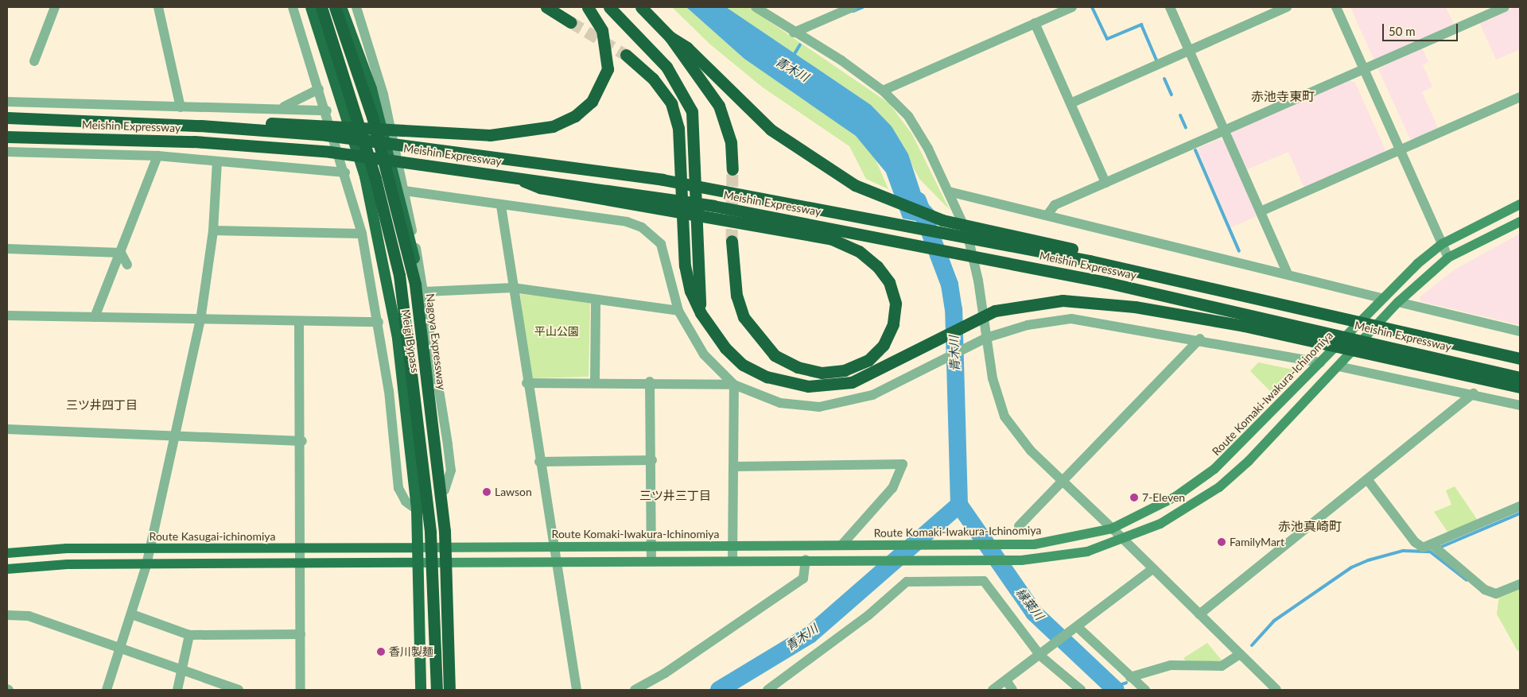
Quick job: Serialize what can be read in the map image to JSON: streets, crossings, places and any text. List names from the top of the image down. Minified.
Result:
{"streets":{"highway":["Meishin Expressway","Meigi Bypass","Nagoya Expressway"],"main road":["Route Komaki-Iwakura-Ichinomiya","Route Kasugai-ichinomiya"]},"crossings":[["Meigi Bypass","Nagoya Expressway"],["Meigi Bypass","Route Komaki-Iwakura-Ichinomiya"],["Meigi Bypass","Route Kasugai-ichinomiya"],["Route Komaki-Iwakura-Ichinomiya","Route Kasugai-ichinomiya"]],"districts":["赤池寺東町","三ツ井四丁目","三ツ井三丁目","赤池真崎町"],"water":["青木川","縁葉川"],"parks":["平山公園"],"places":["Lawson","7-Eleven","FamilyMart","香川製麺"],"scale_bar":"50 m"}
